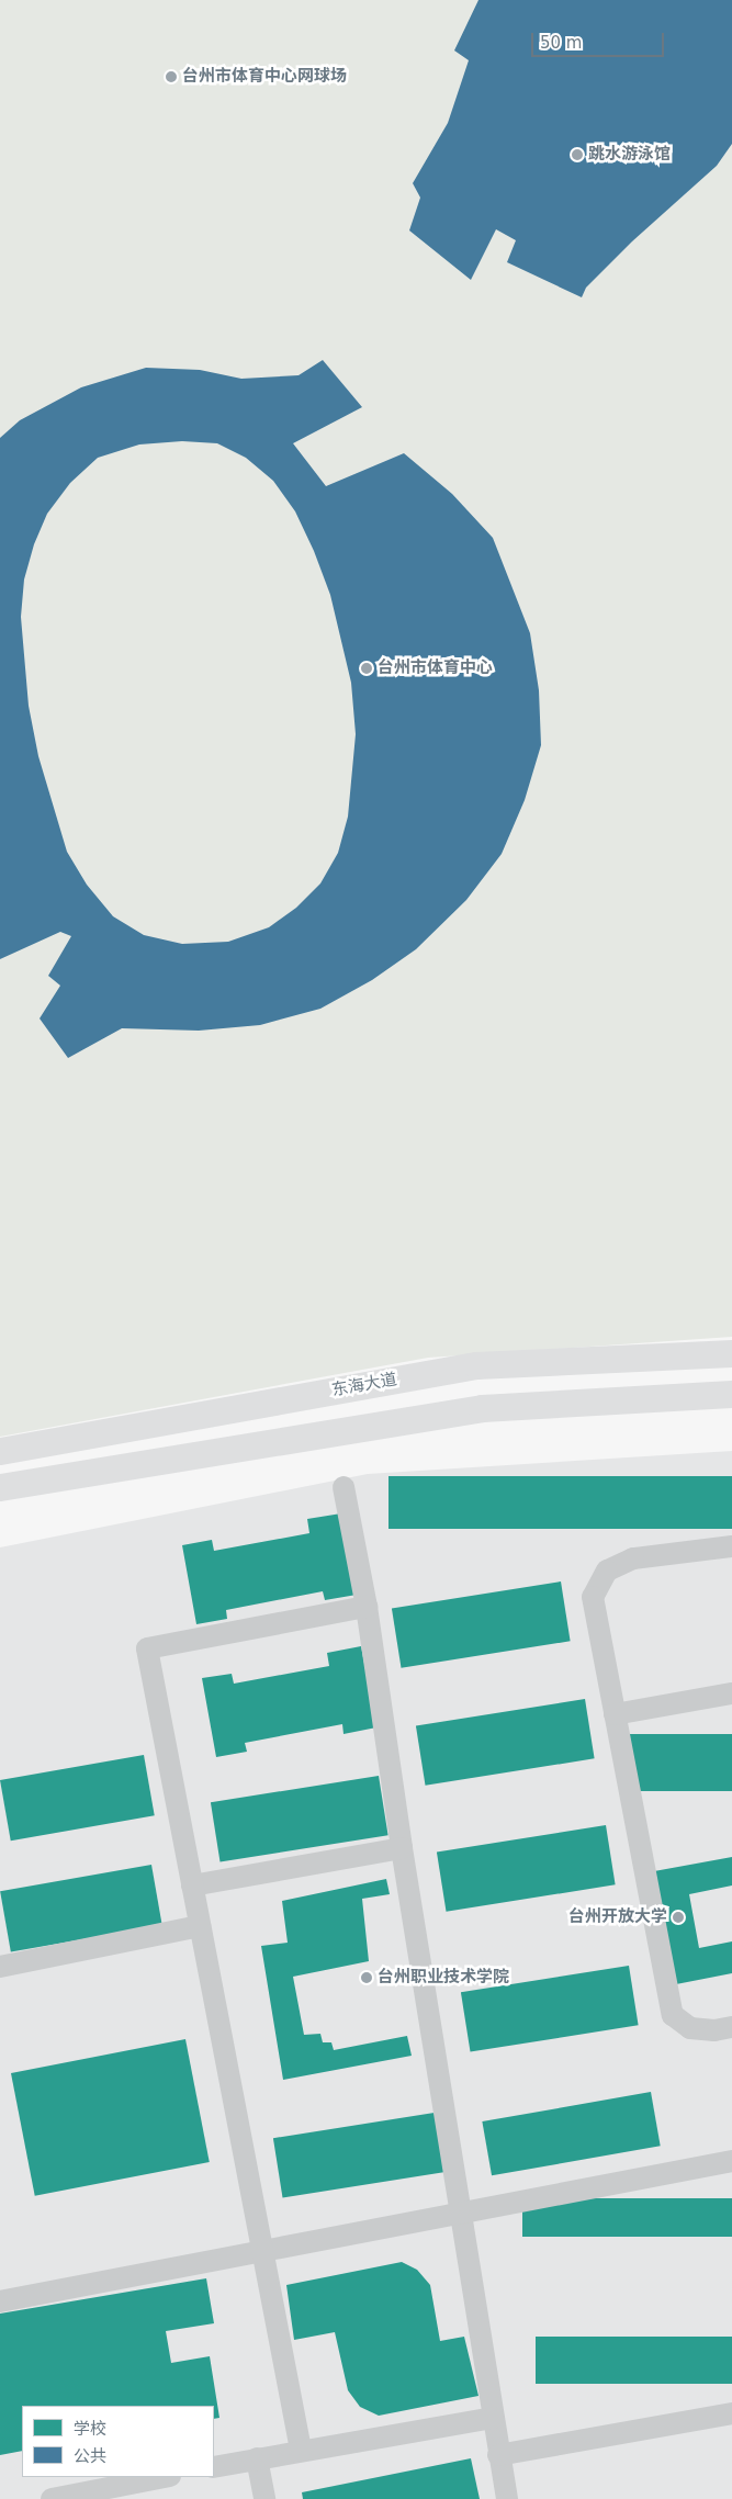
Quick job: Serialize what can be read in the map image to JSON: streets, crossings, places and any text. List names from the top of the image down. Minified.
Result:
{"streets":{"main road":["东海大道"]},"places":["台州市体育中心网球场","跳水游泳馆","台州市体育中心","台州开放大学","台州职业技术学院"],"legend":["学校","公共"],"scale_bar":"50 m"}
